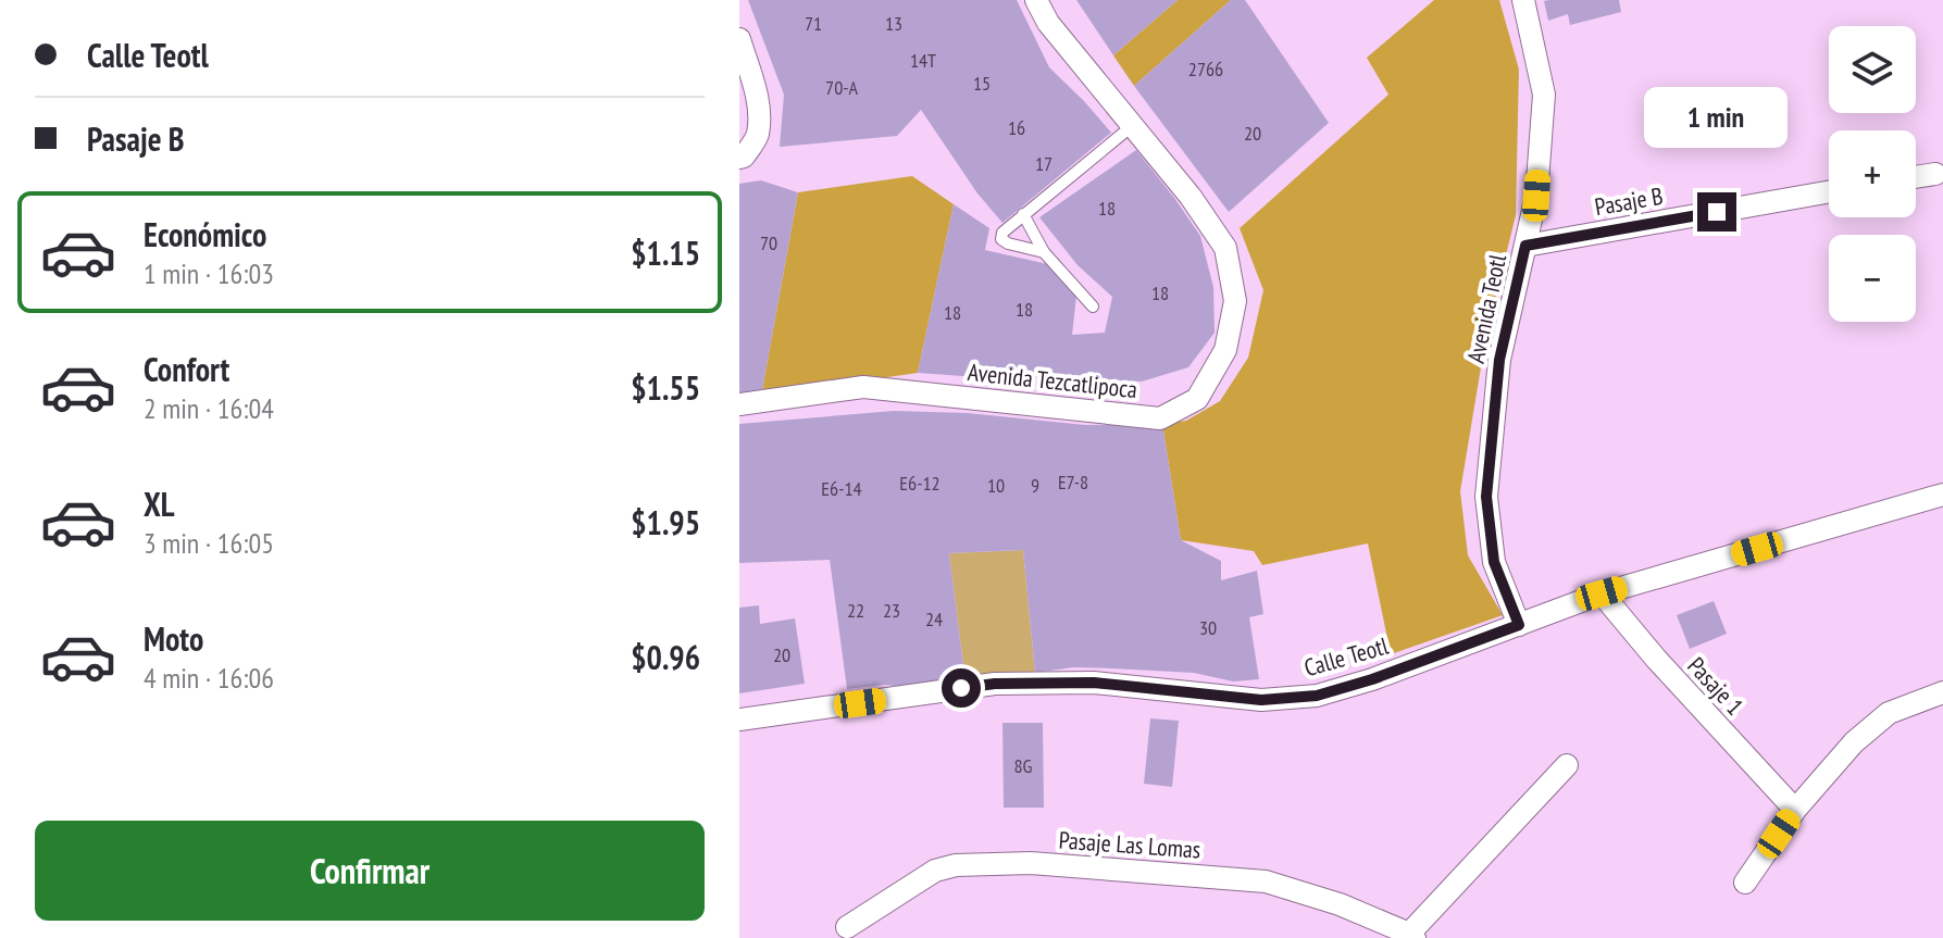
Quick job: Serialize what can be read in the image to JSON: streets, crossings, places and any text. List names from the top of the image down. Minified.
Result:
{"streets":{"street":["Pasaje B","Avenida Teotl","Avenida Tezcatlipoca","Calle Teotl","Pasaje 1","Pasaje Las Lomas"]},"crossings":[["Pasaje B","Avenida Teotl"],["Avenida Teotl","Calle Teotl"],["Calle Teotl","Pasaje 1"]],"house_numbers":["71","13","14T","2766","15","70-A","16","20","17","18","70","18","18","18","E7-8","E6-12","10","9","E6-14","22","23","24","30","20","8G"],"page":{"banner":["Calle Teotl","Pasaje B"],"map_buttons":["+","−"],"bubble":"1 min","list":[{"name":"Económico","note":"1 min · 16:03","value":"$1.15"},{"name":"Confort","note":"2 min · 16:04","value":"$1.55"},{"name":"XL","note":"3 min · 16:05","value":"$1.95"},{"name":"Moto","note":"4 min · 16:06","value":"$0.96"}],"buttons":"Confirmar"}}
